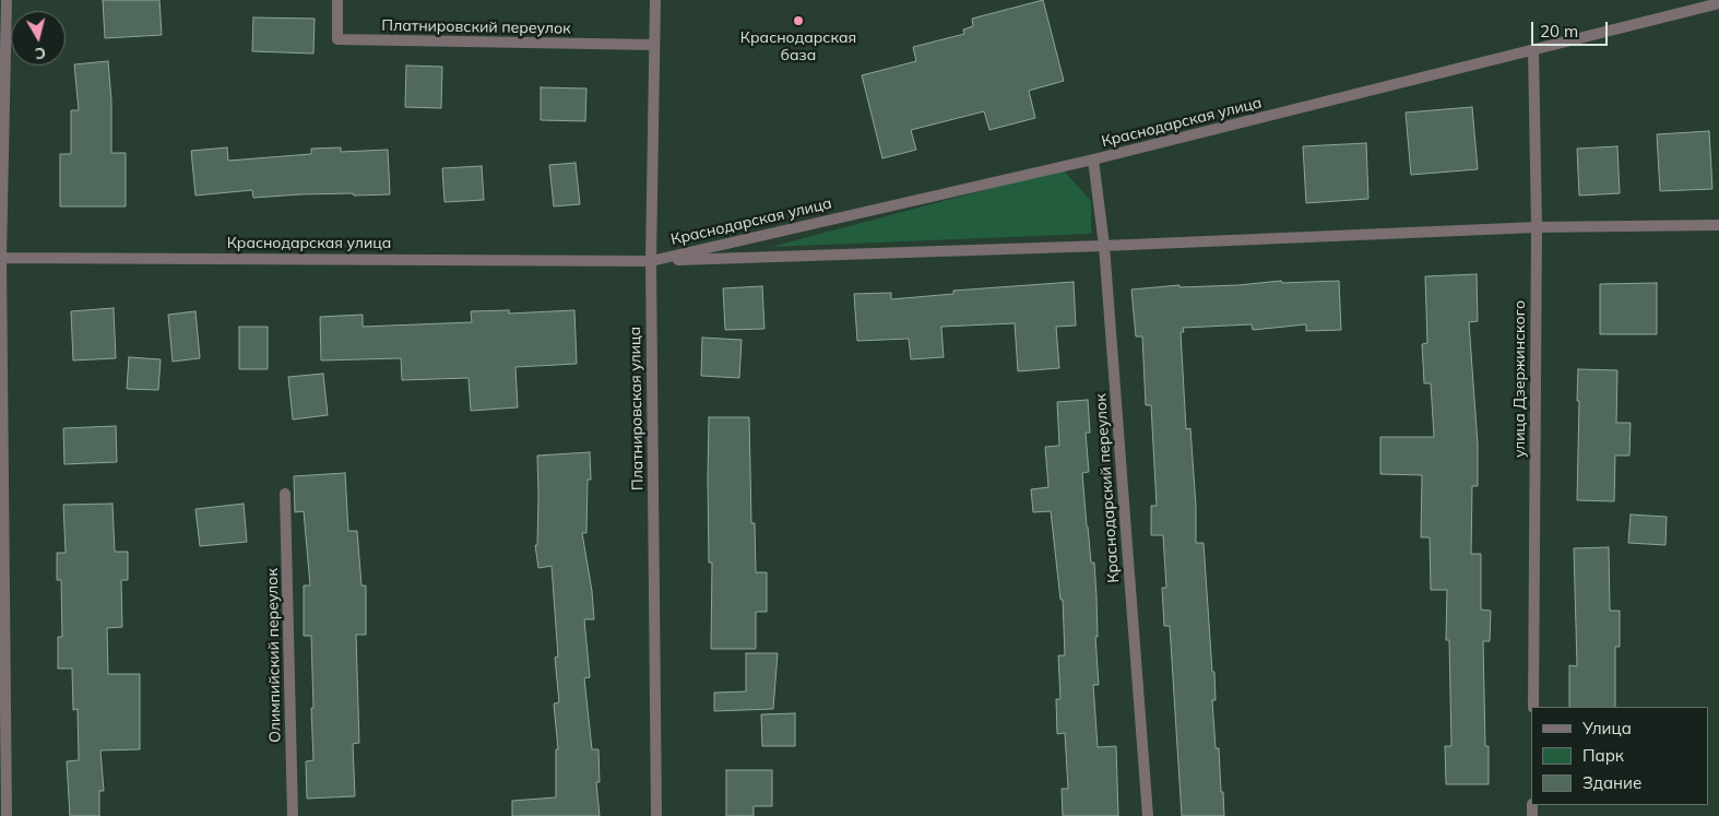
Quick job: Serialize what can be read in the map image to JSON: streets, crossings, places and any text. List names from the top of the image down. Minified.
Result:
{"streets":{"street":["Платнировский переулок","Краснодарская улица","улица Дзержинского","Платнировская улица","Краснодарский переулок","Олимпийский переулок"]},"crossings":[["Платнировский переулок","Платнировская улица"],["Краснодарская улица","улица Дзержинского"],["Краснодарская улица","Платнировская улица"],["Краснодарская улица","Краснодарский переулок"]],"places":["Краснодарская база"],"legend":["Улица","Парк","Здание"],"scale_bar":"20 m","north":"bottom"}
